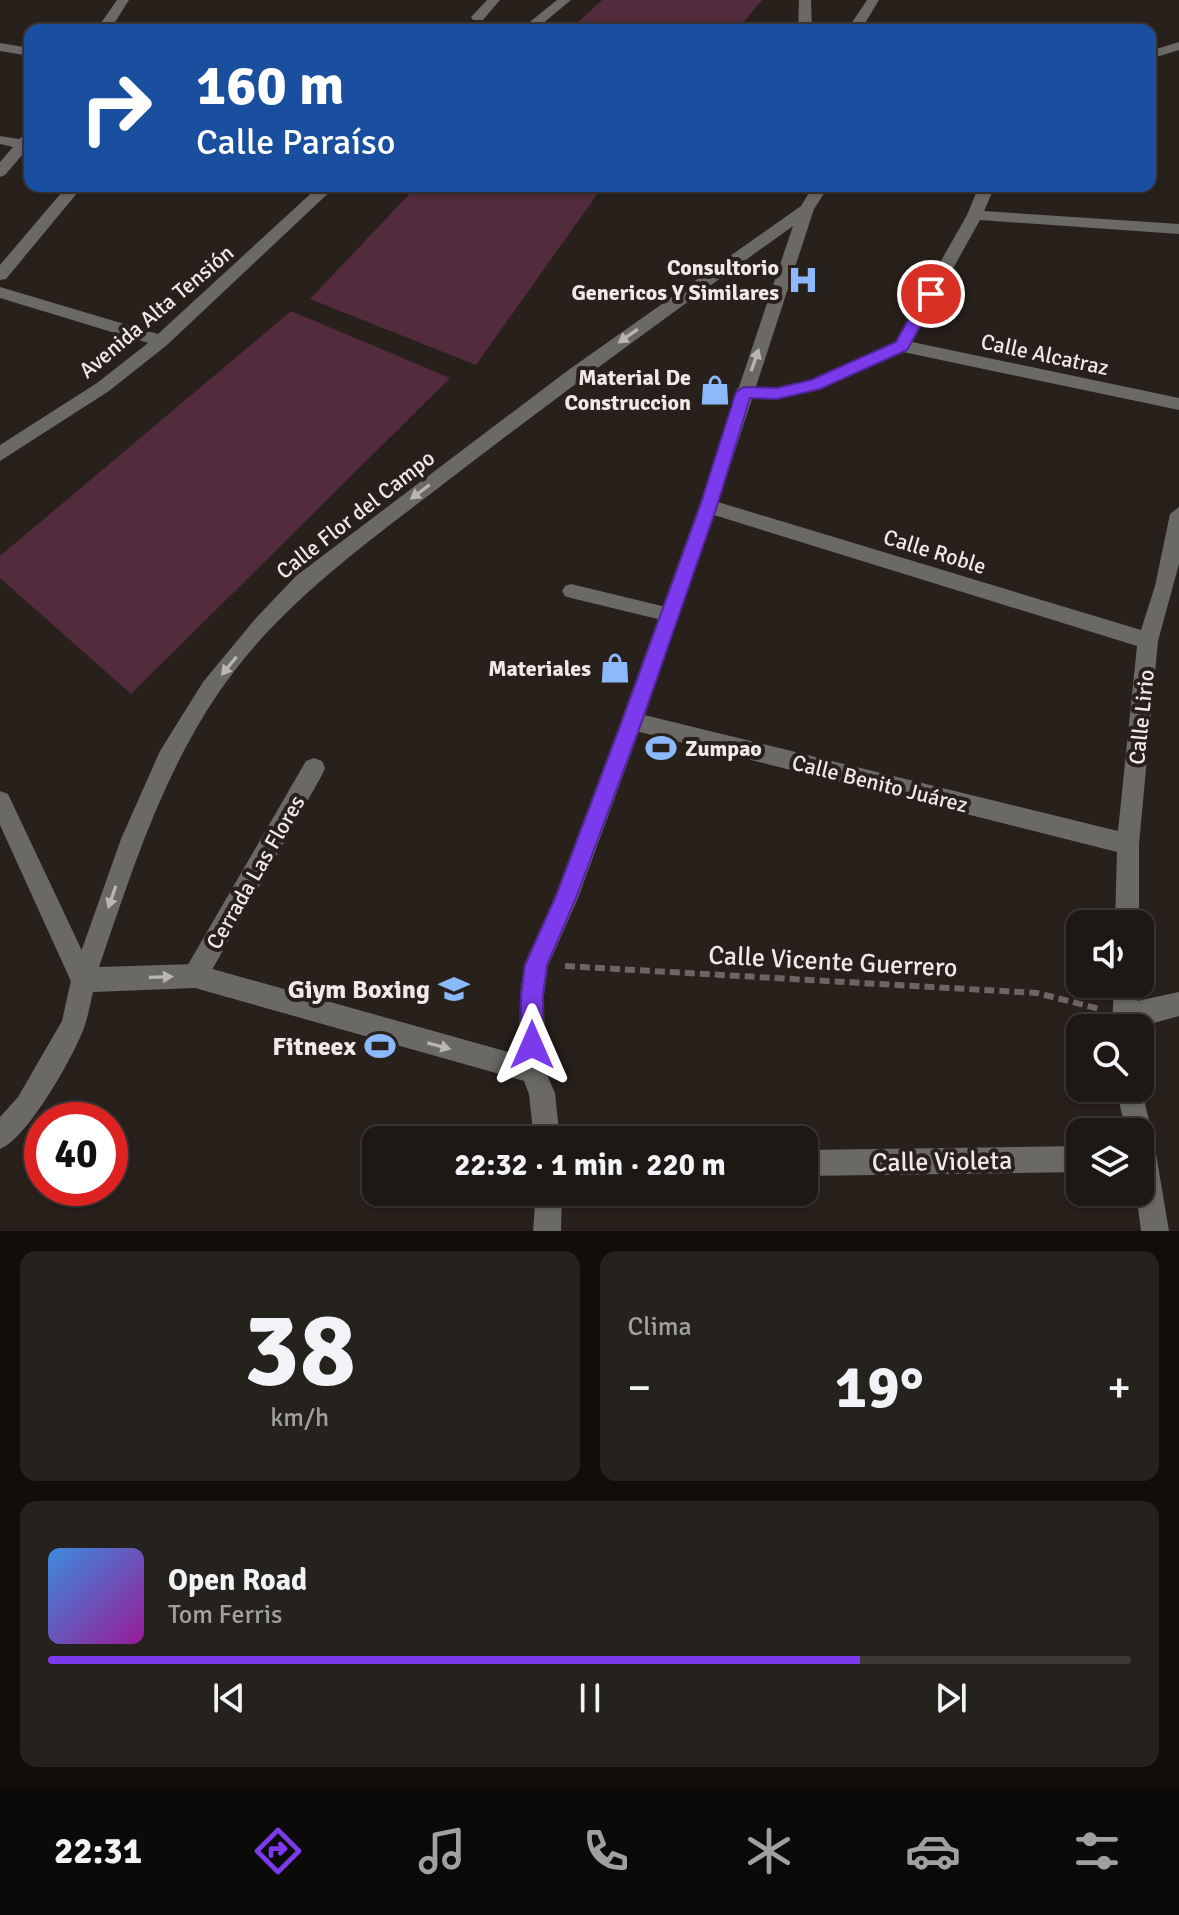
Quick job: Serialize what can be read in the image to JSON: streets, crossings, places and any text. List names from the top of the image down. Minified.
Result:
{"streets":{"street":["Avenida Alta Tensión","Calle Alcatraz","Calle Flor del Campo","Calle Roble","Calle Lirio","Calle Benito Juárez","Cerrada Las Flores","Calle Violeta"],"path":["Calle Vicente Guerrero"]},"crossings":[["Calle Roble","Calle Lirio"],["Calle Lirio","Calle Benito Juárez"]],"one_way":["Calle Flor del Campo"],"places":{"hospital":["Consultorio Genericos Y Similares"],"shop":["Material De Construccion","Materiales"],"sports":["Zumpao","Fitneex"],"school or university":["Giym Boxing"]},"page":{"turn":["160 m","Calle Paraíso"],"limit":"40","trip":"22:32 · 1 min · 220 m","tile":[["38","km/h"],"Clima"],"heat":["−","19°","+"],"song":["Open Road","Tom Ferris"],"tabs":"22:31"}}
